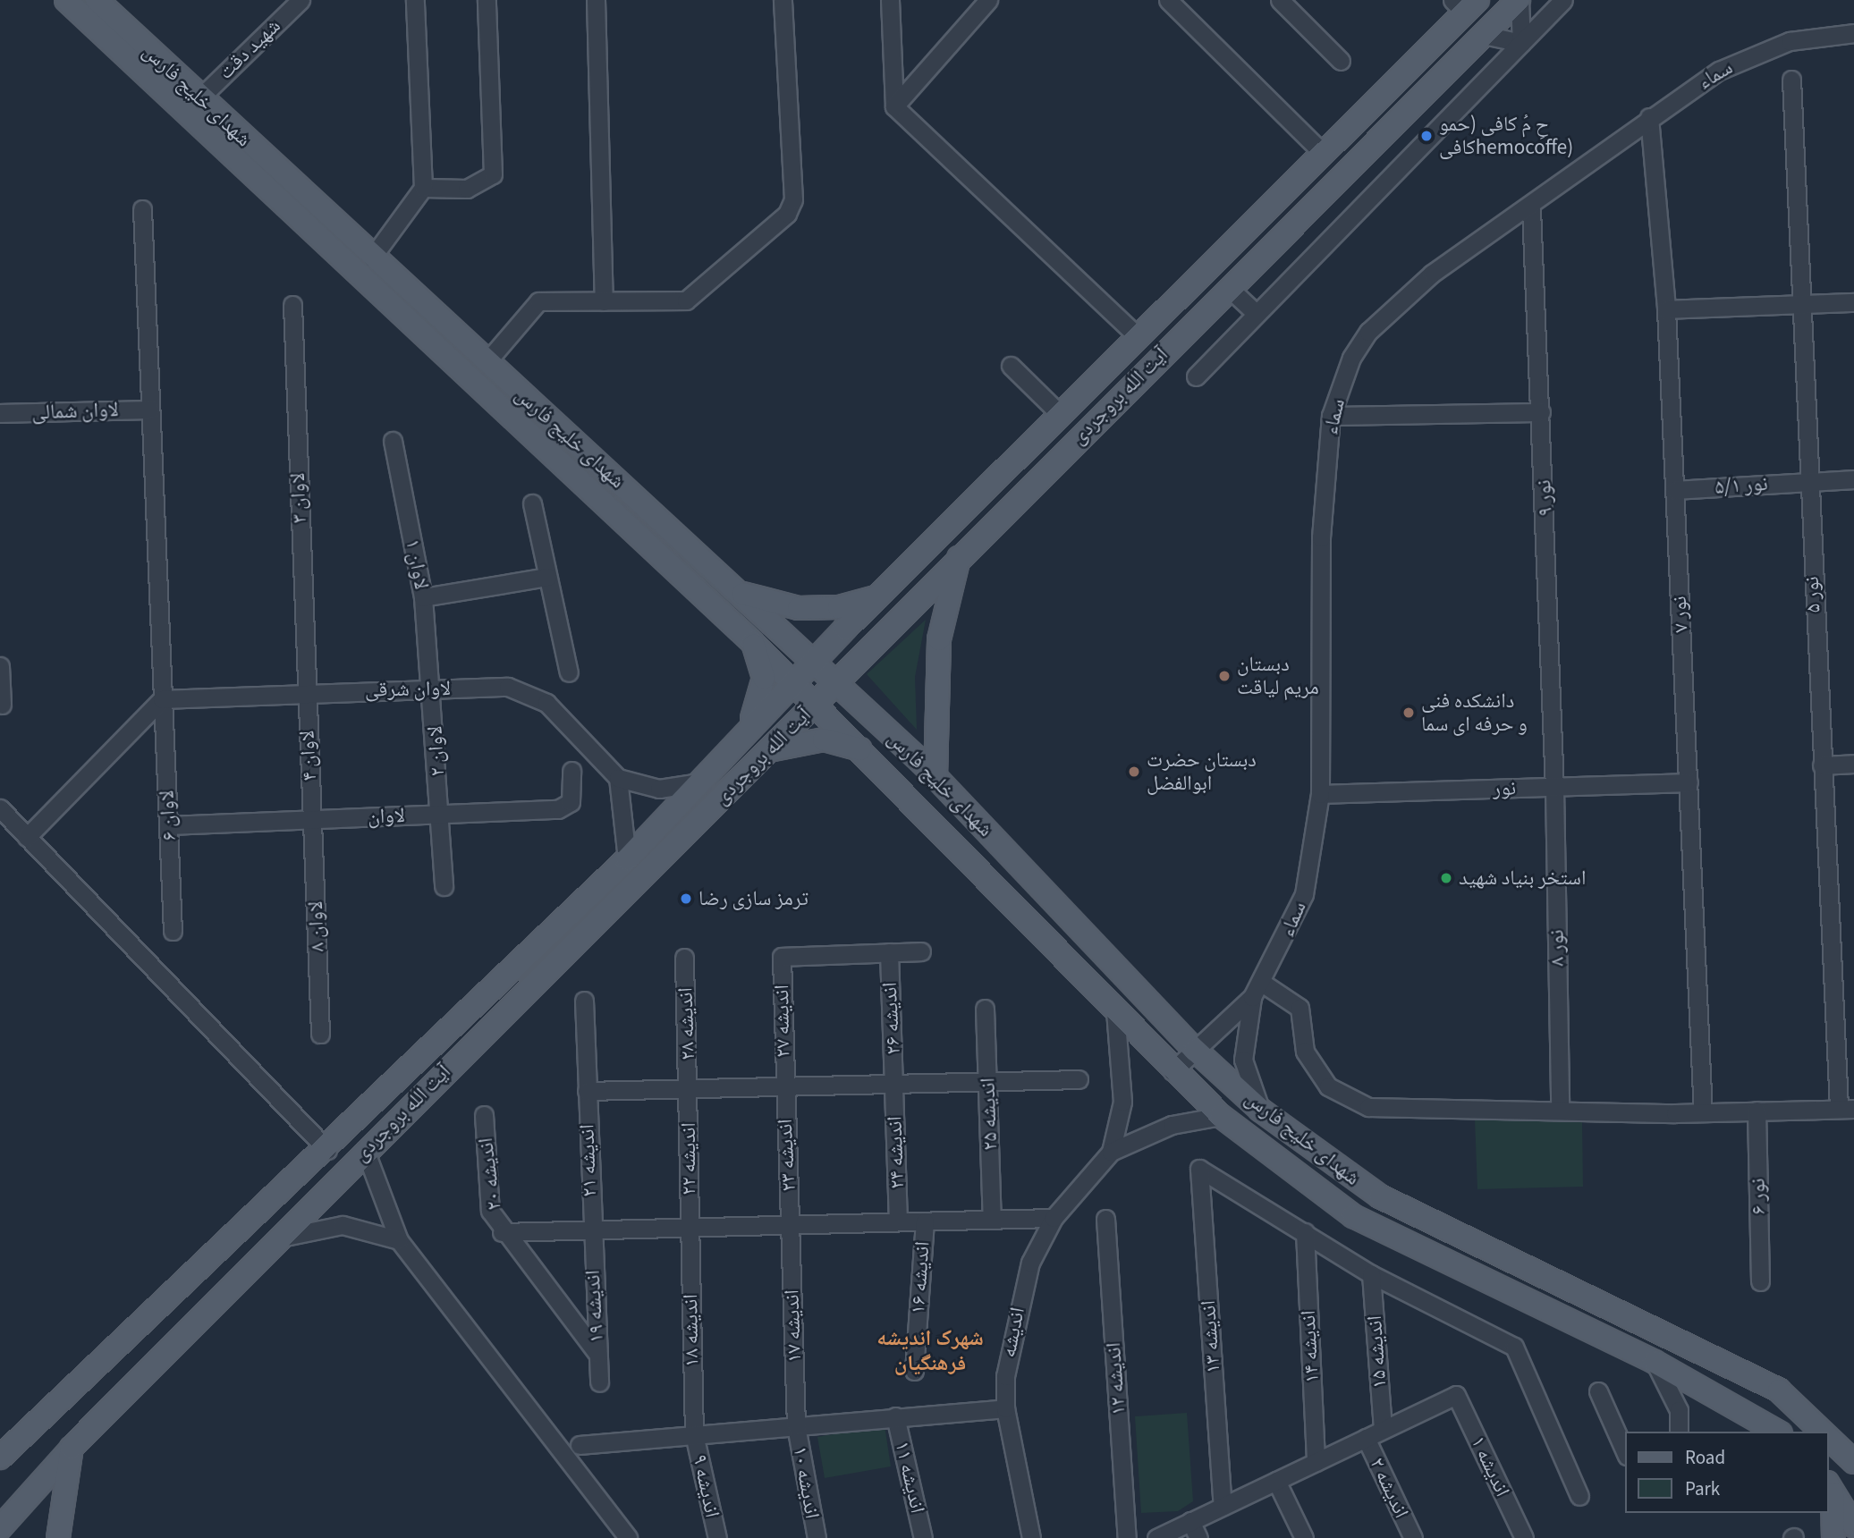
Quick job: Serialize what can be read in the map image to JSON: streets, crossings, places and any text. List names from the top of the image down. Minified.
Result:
{"streets":{"main road":["شهدای خلیج فارس","آیت الله بروجردی"],"street":["شهید دقت","سماء","لاوان شمالی","نور ۵/۱","لاوان ۳","نور ۹","لاوان ۱","نور ۵","نور ۷","لاوان شرقی","لاوان ۲","لاوان ۴","نور","لاوان ۶","لاوان","لاوان ۸","نور ۸","اندیشه ۲۶","اندیشه ۲۷","اندیشه ۲۸","اندیشه ۲۵","اندیشه ۲۴","اندیشه ۲۳","اندیشه ۲۲","اندیشه ۲۱","اندیشه ۲۰","نور ۶","اندیشه ۱۶","اندیشه ۱۹","اندیشه ۱۷","اندیشه ۱۸","اندیشه","اندیشه ۱۳","اندیشه ۱۴","اندیشه ۱۵","اندیشه ۱۲","اندیشه ۱","اندیشه ۱۱","اندیشه ۱۰","اندیشه ۹","اندیشه ۲"]},"crossings":[["شهید دقت","شهدای خلیج فارس"],["سماء","شهدای خلیج فارس"],["سماء","نور ۹"],["سماء","نور ۷"],["سماء","نور"],["شهدای خلیج فارس","آیت الله بروجردی"],["شهدای خلیج فارس","اندیشه"],["نور ۵/۱","نور ۵"],["نور ۵/۱","نور ۷"],["لاوان ۳","لاوان شرقی"],["لاوان ۳","لاوان ۴"],["نور ۹","نور"],["نور ۹","نور ۸"],["لاوان ۱","لاوان شرقی"],["لاوان ۱","لاوان ۲"],["نور ۷","نور"],["لاوان شرقی","لاوان ۲"],["لاوان شرقی","لاوان ۴"],["لاوان شرقی","لاوان ۶"],["لاوان ۲","لاوان"],["لاوان ۴","لاوان"],["لاوان ۴","لاوان ۸"],["نور","نور ۸"],["لاوان ۶","لاوان"],["لاوان","لاوان ۸"],["اندیشه ۲۶","اندیشه ۲۷"],["اندیشه ۲۶","اندیشه ۲۴"],["اندیشه ۲۷","اندیشه ۲۳"],["اندیشه ۲۸","اندیشه ۲۲"],["اندیشه ۲۳","اندیشه ۱۷"],["اندیشه ۲۲","اندیشه ۱۸"],["اندیشه ۲۱","اندیشه ۱۹"],["اندیشه ۲۰","اندیشه ۱۹"],["اندیشه ۱۷","اندیشه ۱۰"],["اندیشه ۱۸","اندیشه ۹"],["اندیشه ۱۳","اندیشه ۱۴"],["اندیشه ۱۵","اندیشه ۱"]],"districts":["شهرک اندیشه فرهنگیان"],"places":["حِ مُ کافی (حمو کافیhemocoffe)","دبستان مریم لیاقت","دانشکده فنی و حرفه ای سما","دبستان حضرت ابوالفضل","استخر بنیاد شهید","ترمز سازی رضا"],"legend":["Road","Park"]}
